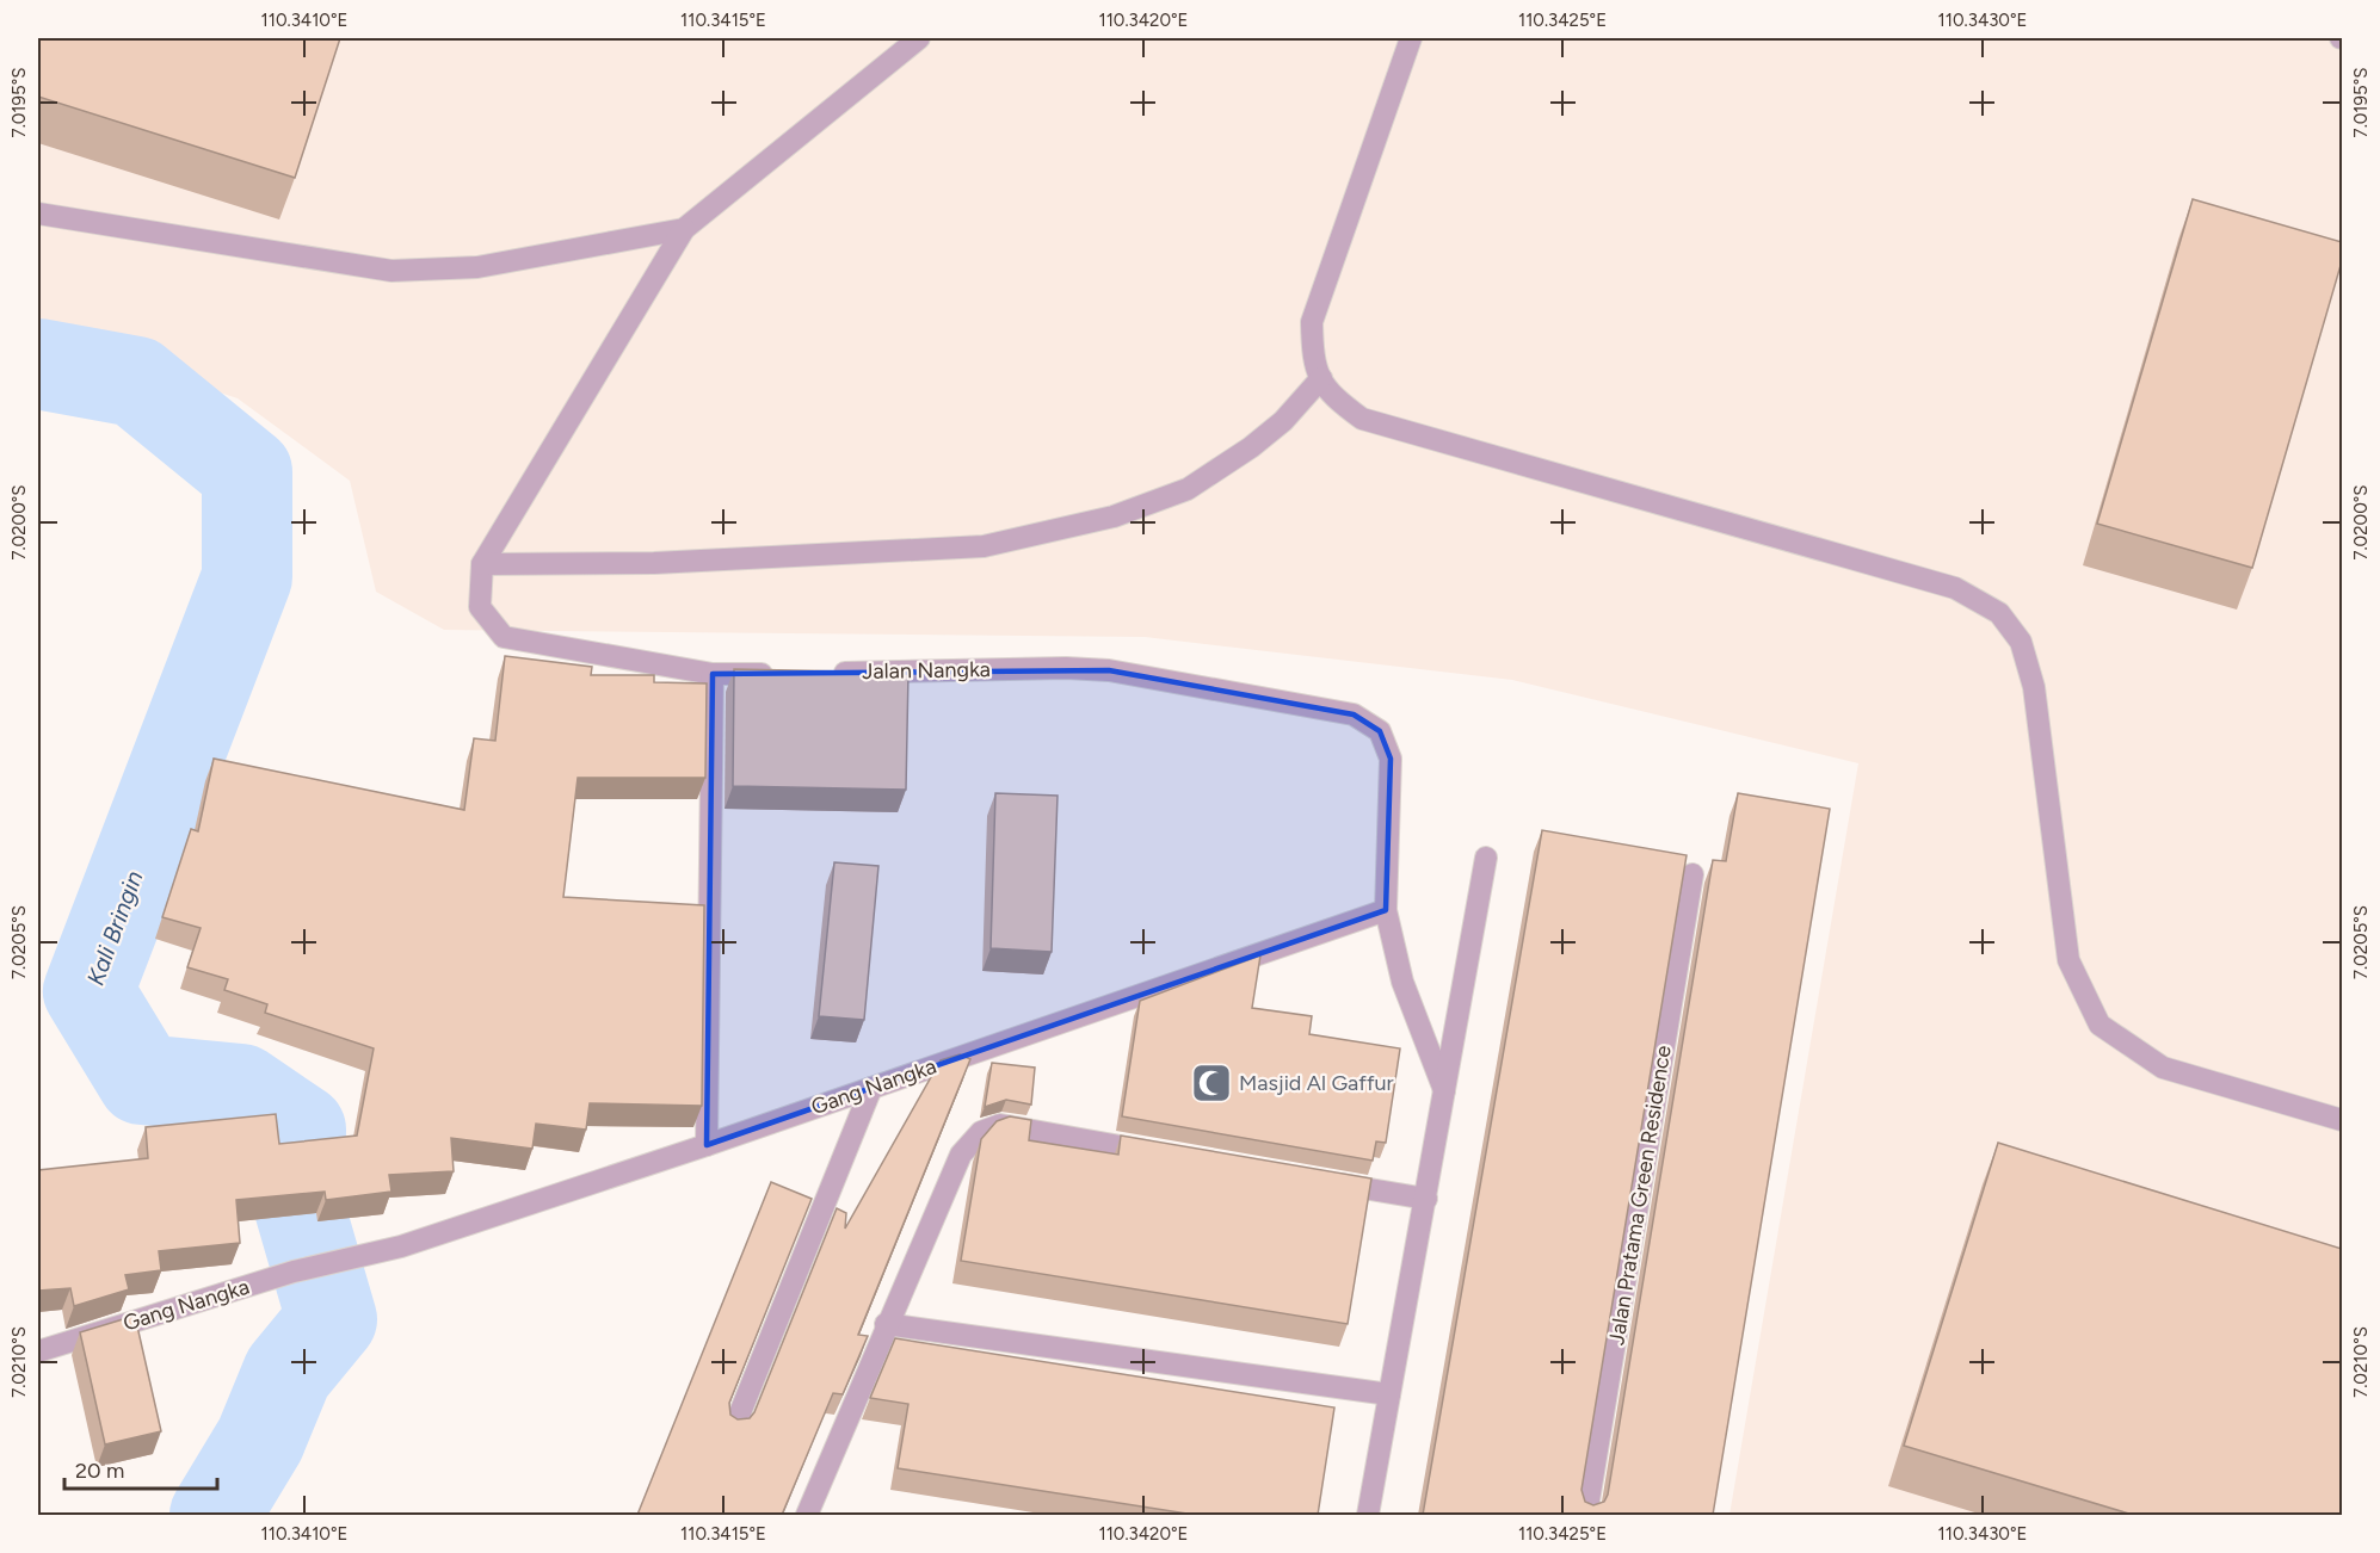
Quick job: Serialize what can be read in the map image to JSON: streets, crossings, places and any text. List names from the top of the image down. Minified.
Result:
{"streets":{"street":["Jalan Nangka","Gang Nangka","Jalan Pratama Green Residence"]},"crossings":[["Jalan Nangka","Gang Nangka"]],"water":["Kali Bringin"],"places":{"mosque":["Masjid Al Gaffur"]},"scale_bar":"20 m","coordinates":["110.3410°E","110.3415°E","110.3420°E","110.3425°E","110.3430°E","7.0195°S","7.0200°S","7.0205°S","7.0210°S"]}
